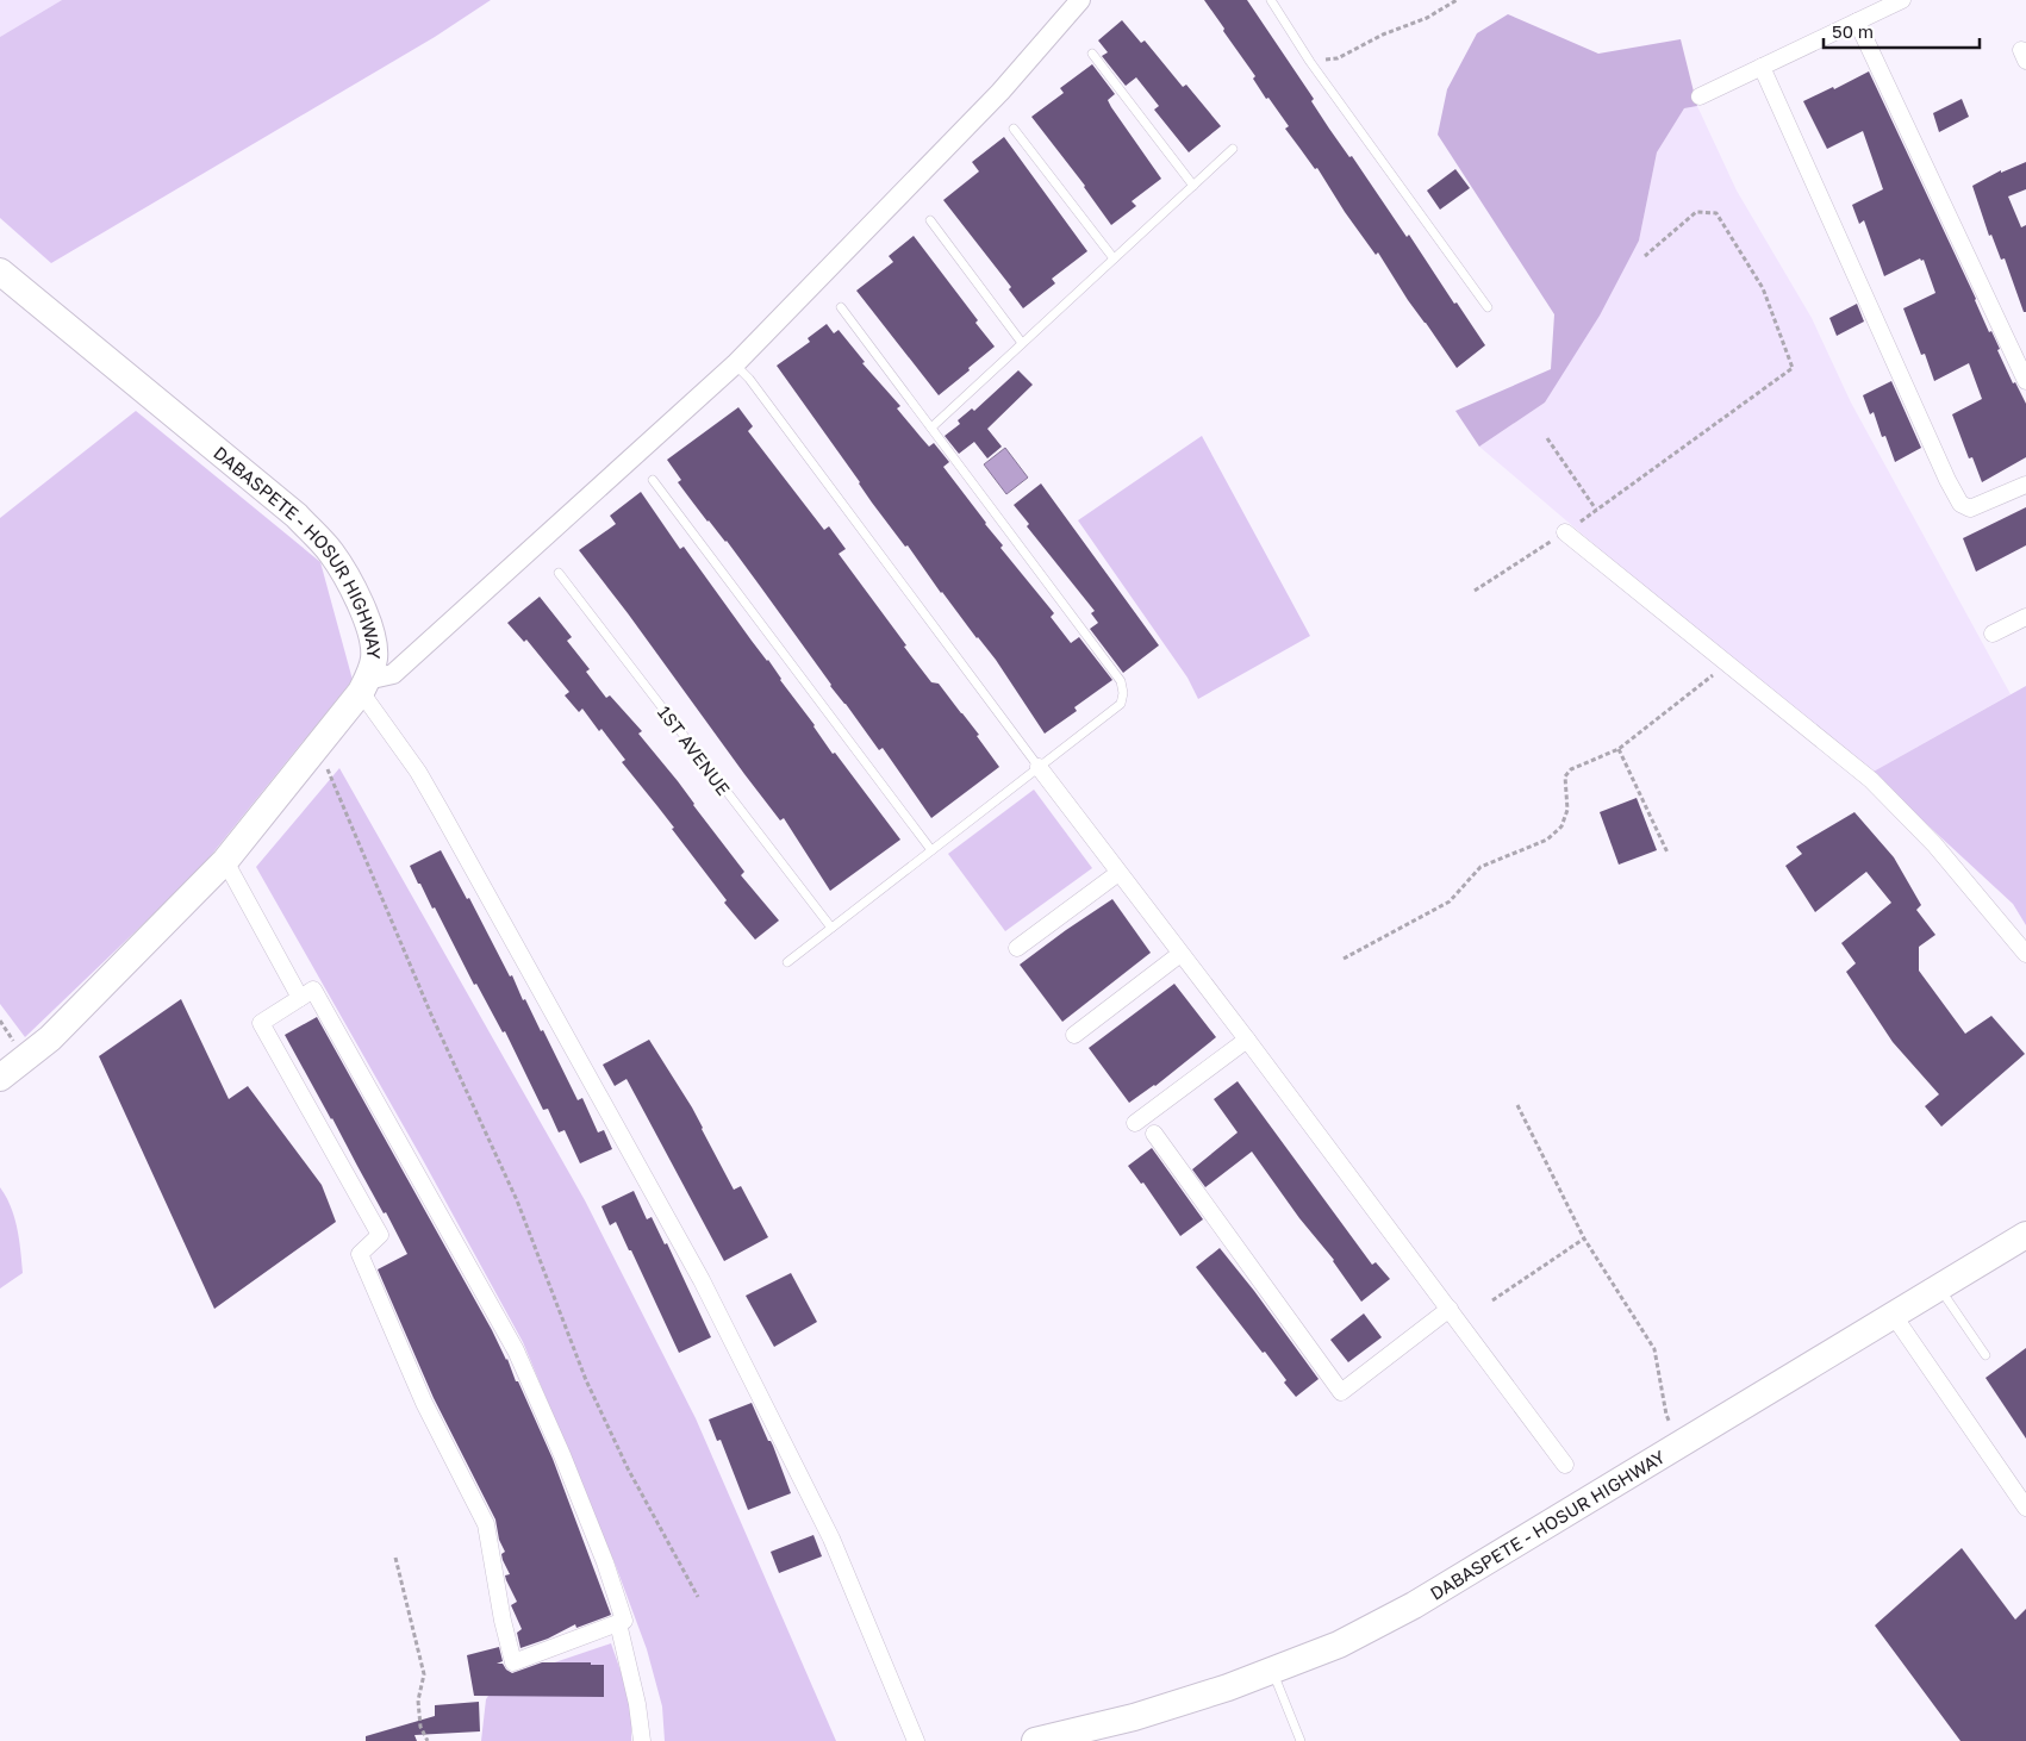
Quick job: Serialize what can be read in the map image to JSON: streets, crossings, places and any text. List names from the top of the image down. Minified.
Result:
{"streets":{"highway":["DABASPETE - HOSUR HIGHWAY"],"lane":["1ST AVENUE"]},"scale_bar":"50 m"}
